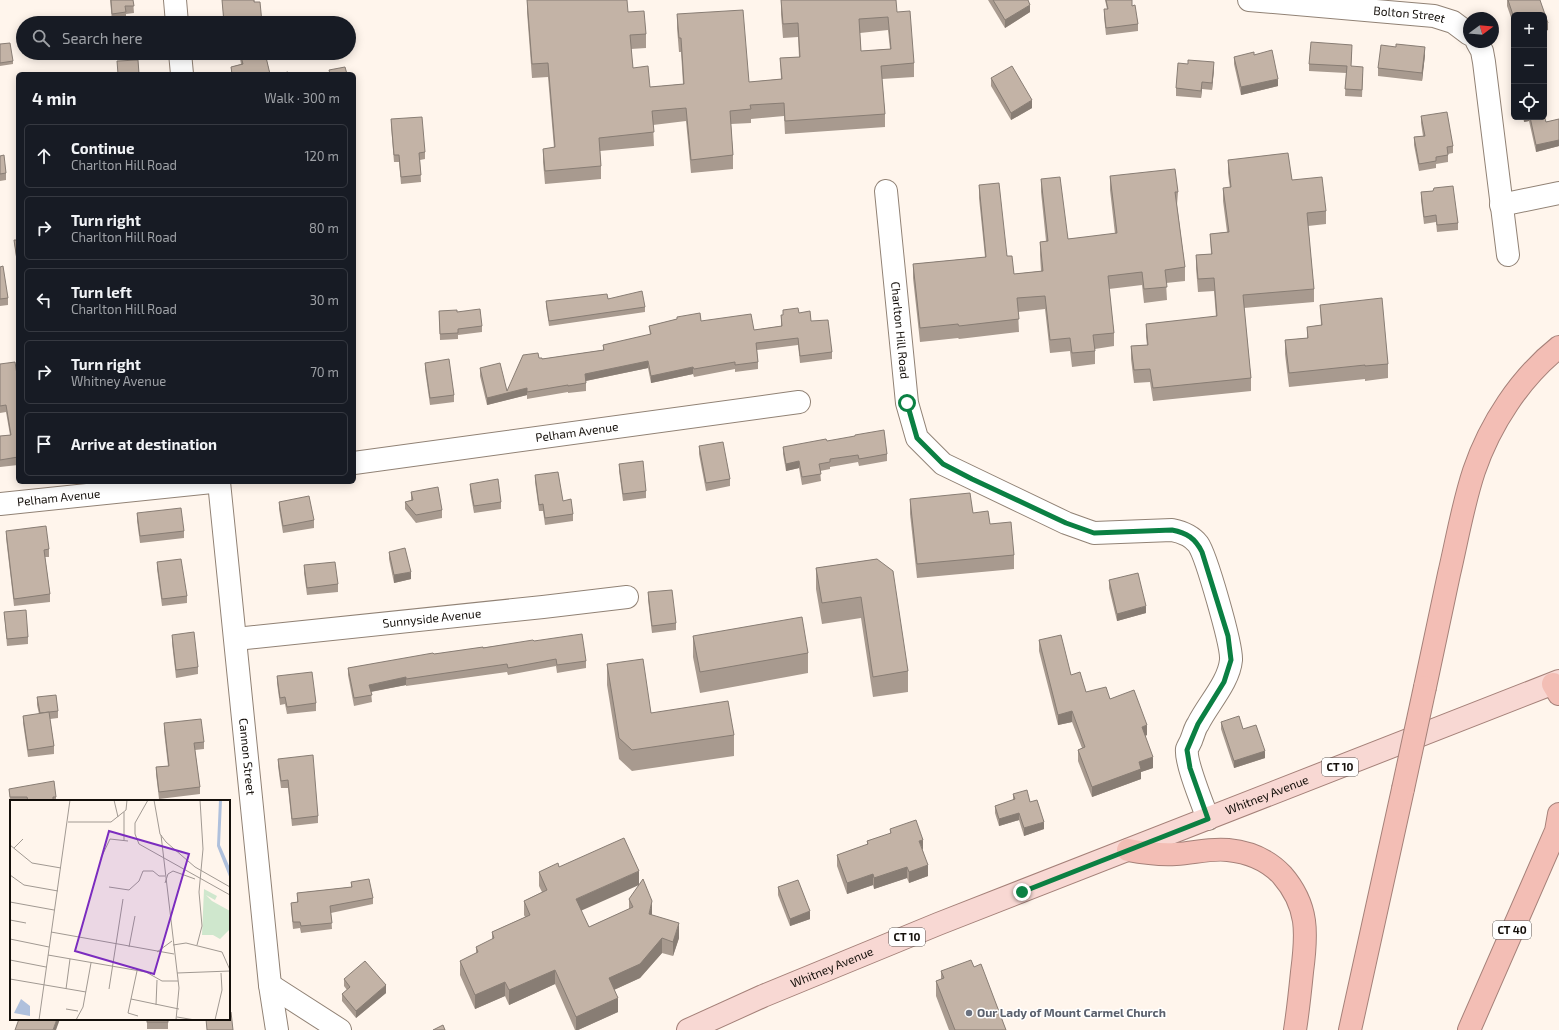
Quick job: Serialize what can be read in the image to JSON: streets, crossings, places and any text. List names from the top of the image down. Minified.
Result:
{"streets":{"highway":["CT 40"],"main road":["CT 10","Whitney Avenue"],"street":["Bolton Street","Charlton Hill Road","Pelham Avenue","Sunnyside Avenue","Cannon Street"]},"crossings":[["Charlton Hill Road","Whitney Avenue"],["Sunnyside Avenue","Cannon Street"]],"places":["Our Lady of Mount Carmel Church"],"north":"right","page":{"map_buttons":["+","−"],"search":"Search here","heading":["4 min","Walk · 300 m"],"list":[["Continue","Charlton Hill Road","120 m"],["Turn right","Charlton Hill Road","80 m"],["Turn left","Charlton Hill Road","30 m"],["Turn right","Whitney Avenue","70 m"],"Arrive at destination"]}}
